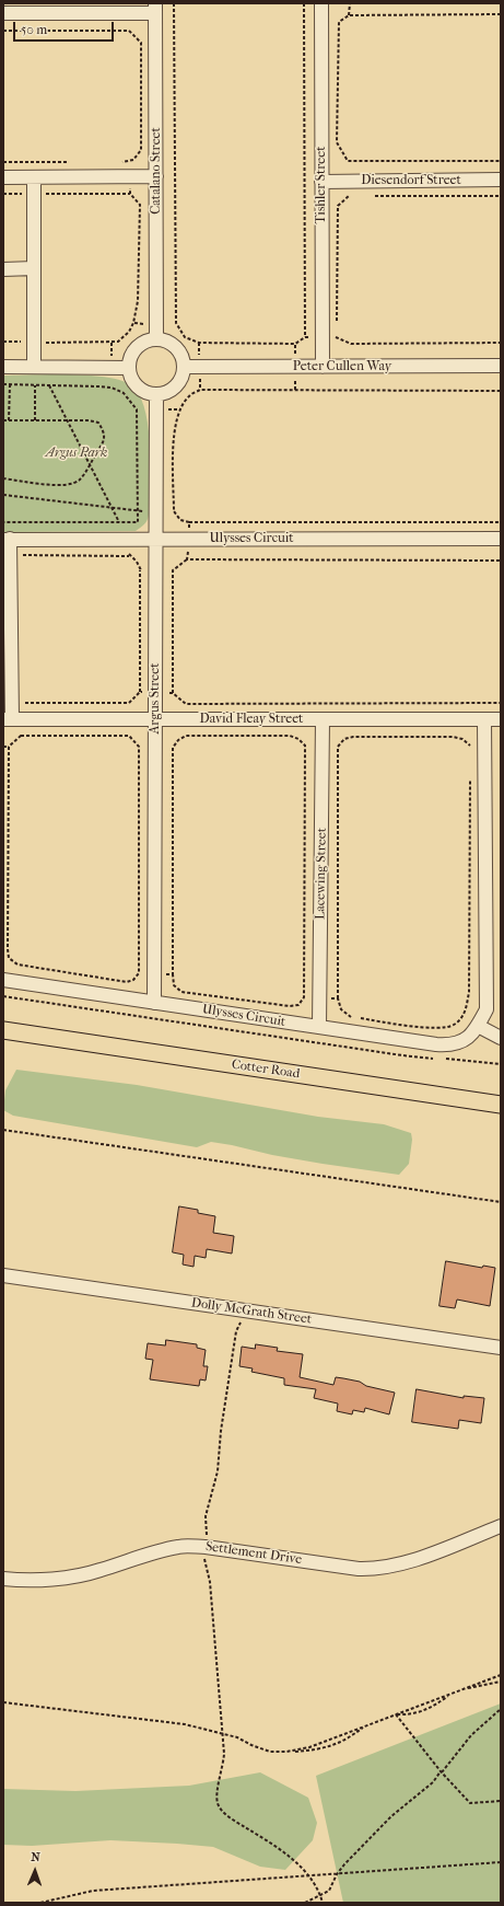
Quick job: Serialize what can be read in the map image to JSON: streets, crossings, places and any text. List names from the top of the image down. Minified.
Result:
{"streets":{"main road":["Cotter Road"],"street":["Catalano Street","Diesendorf Street","Tishler Street","Peter Cullen Way","Ulysses Circuit","Argus Street","David Fleay Street","Lacewing Street","Dolly McGrath Street","Settlement Drive"]},"crossings":[["Catalano Street","Peter Cullen Way"],["Catalano Street","Argus Street"],["Diesendorf Street","Tishler Street"],["Tishler Street","Peter Cullen Way"],["Peter Cullen Way","Argus Street"],["Ulysses Circuit","Argus Street"],["Ulysses Circuit","David Fleay Street"],["Ulysses Circuit","Lacewing Street"],["Argus Street","David Fleay Street"],["David Fleay Street","Lacewing Street"]],"parks":["Argus Park"],"scale_bar":"50 m","north":"top"}
